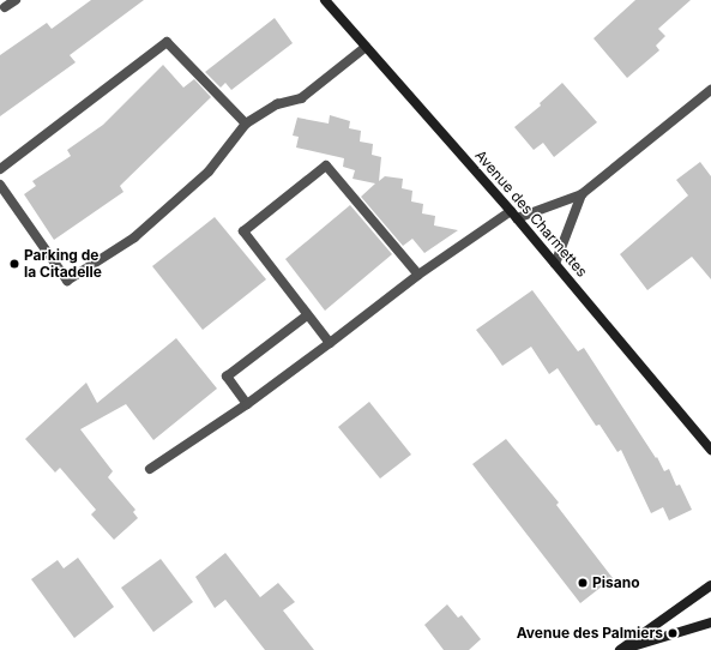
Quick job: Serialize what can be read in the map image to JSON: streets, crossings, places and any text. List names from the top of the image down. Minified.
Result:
{"streets":{"street":["Avenue des Charmettes"]},"places":["Parking de la Citadelle","Pisano","Avenue des Palmiers"]}
